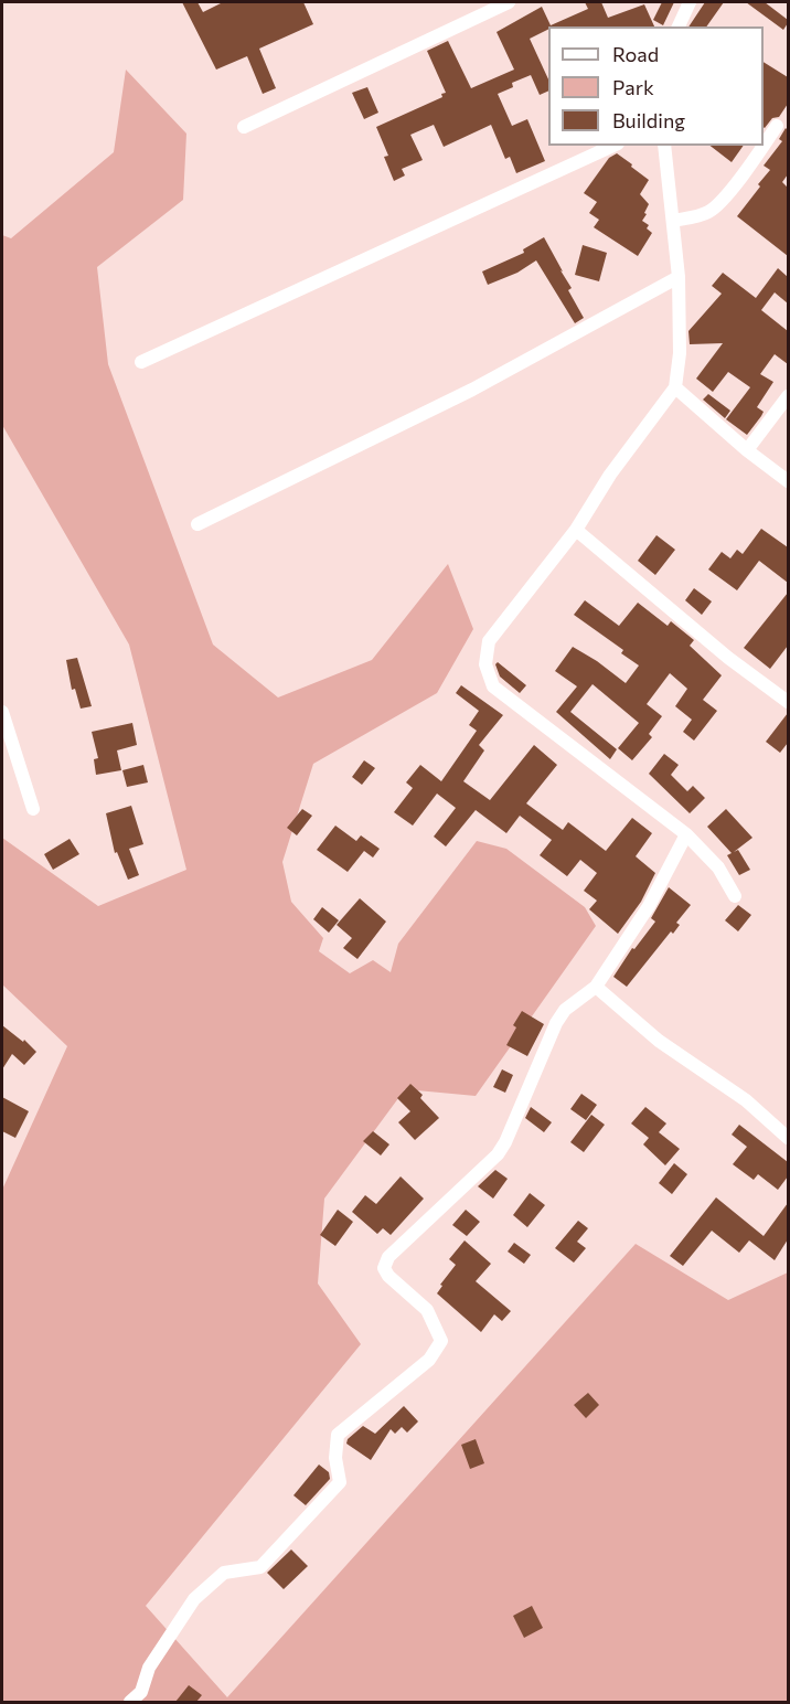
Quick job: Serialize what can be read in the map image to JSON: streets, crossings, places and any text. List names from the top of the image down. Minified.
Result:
{"legend":["Road","Park","Building"]}
